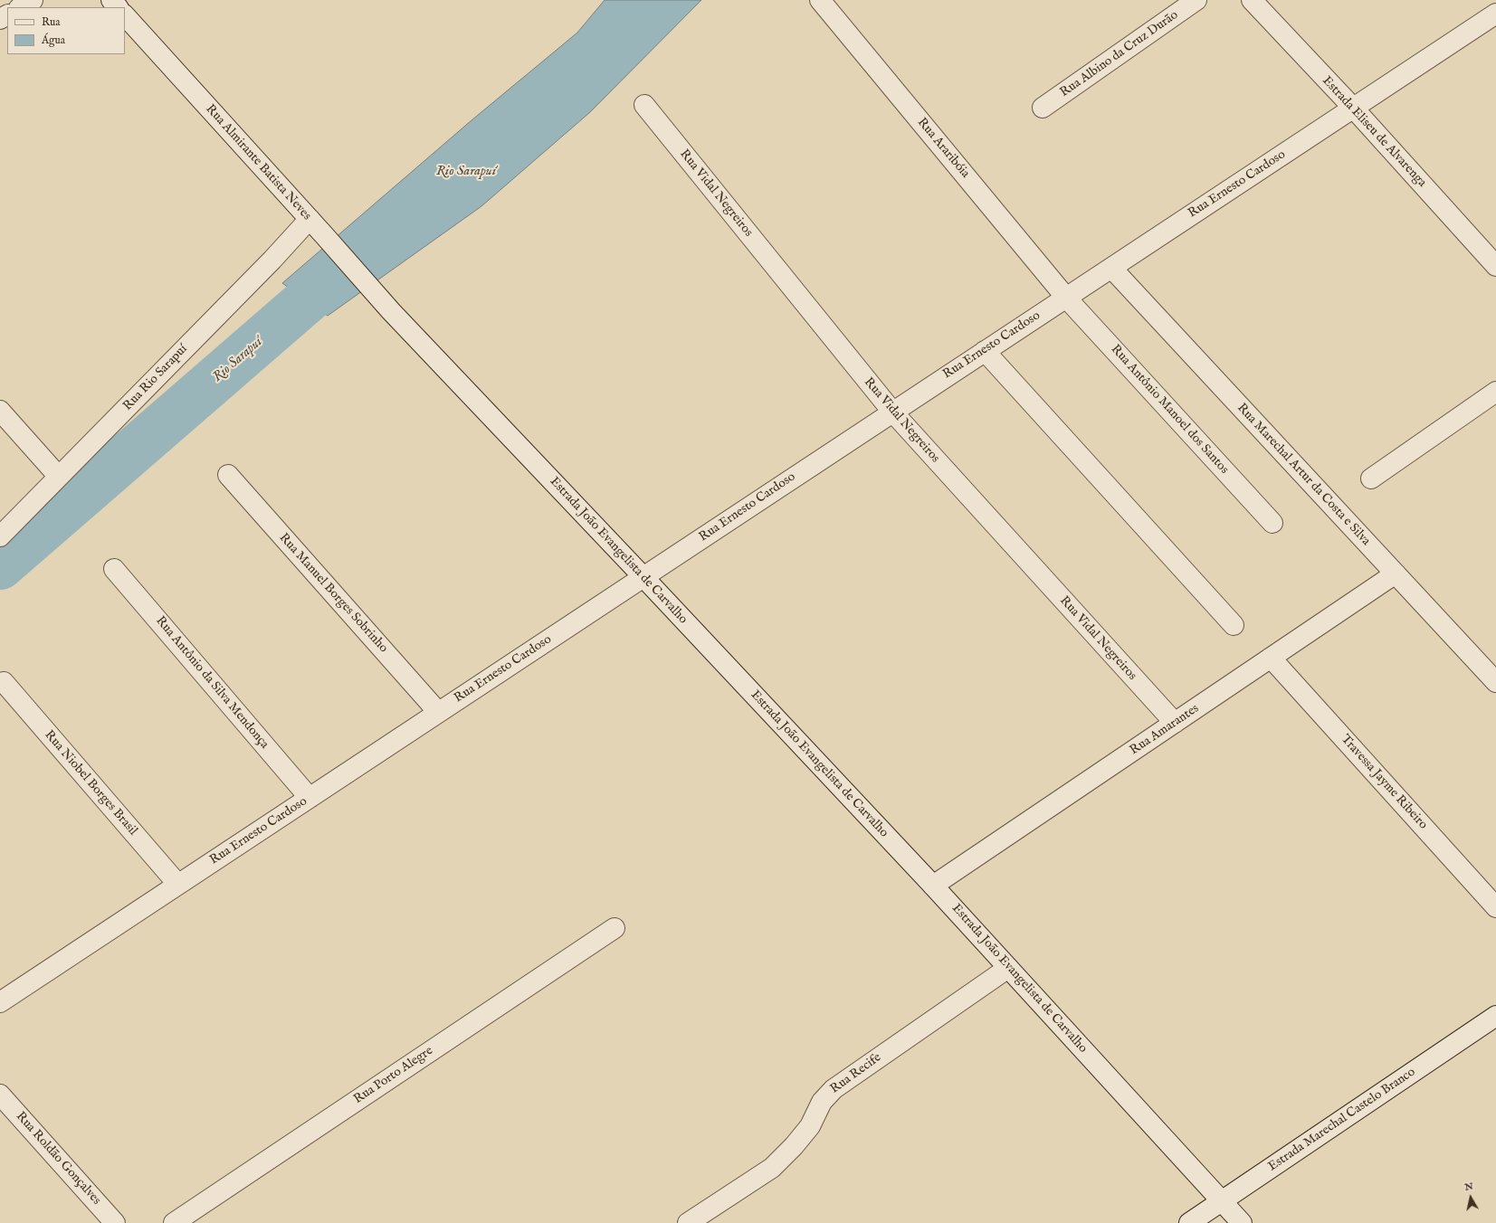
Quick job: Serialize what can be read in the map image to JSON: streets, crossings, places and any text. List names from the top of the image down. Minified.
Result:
{"streets":{"street":["Rua Albino da Cruz Durão","Estrada Eliseu de Alvarenga","Rua Araribóia","Rua Almirante Batista Neves","Rua Ernesto Cardoso","Rua Vidal Negreiros","Rua Rio Sarapuí","Rua Antônio Manoel dos Santos","Rua Marechal Artur da Costa e Silva","Estrada João Evangelista de Carvalho","Rua Manuel Borges Sobrinho","Rua Antônio da Silva Mendonça","Rua Amarantes","Travessa Jayme Ribeiro","Rua Niobel Borges Brasil","Rua Recife","Rua Porto Alegre","Estrada Marechal Castelo Branco","Rua Roldão Gonçalves"]},"crossings":[["Estrada Eliseu de Alvarenga","Rua Ernesto Cardoso"],["Rua Araribóia","Rua Ernesto Cardoso"],["Rua Araribóia","Rua Antônio Manoel dos Santos"],["Rua Almirante Batista Neves","Rua Rio Sarapuí"],["Rua Almirante Batista Neves","Estrada João Evangelista de Carvalho"],["Rua Ernesto Cardoso","Rua Vidal Negreiros"],["Rua Ernesto Cardoso","Rua Antônio Manoel dos Santos"],["Rua Ernesto Cardoso","Rua Marechal Artur da Costa e Silva"],["Rua Ernesto Cardoso","Estrada João Evangelista de Carvalho"],["Rua Ernesto Cardoso","Rua Manuel Borges Sobrinho"],["Rua Ernesto Cardoso","Rua Antônio da Silva Mendonça"],["Rua Ernesto Cardoso","Rua Niobel Borges Brasil"],["Rua Vidal Negreiros","Rua Amarantes"],["Rua Marechal Artur da Costa e Silva","Rua Amarantes"],["Estrada João Evangelista de Carvalho","Rua Amarantes"],["Estrada João Evangelista de Carvalho","Rua Recife"],["Estrada João Evangelista de Carvalho","Estrada Marechal Castelo Branco"],["Rua Amarantes","Travessa Jayme Ribeiro"]],"water":["Rio Sarapuí"],"legend":["Rua","Água"],"north":"top"}
